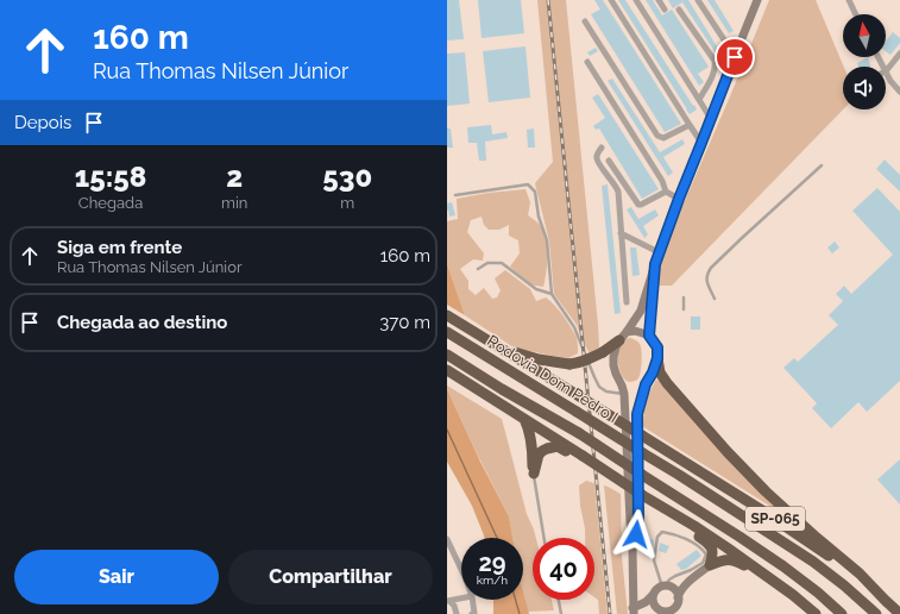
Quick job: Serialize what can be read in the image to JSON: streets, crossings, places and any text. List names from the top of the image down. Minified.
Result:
{"streets":{"highway":["Rodovia Dom Pedro I","SP-065"]},"north":"top","page":{"turn":["160 m","Rua Thomas Nilsen Júnior"],"then":"Depois","eta":["15:58","Chegada","2","min","530","m"],"list":[{"name":"Siga em frente","note":"Rua Thomas Nilsen Júnior","value":"160 m"},{"name":"Chegada ao destino","value":"370 m"}],"speed":"29 km/h","limit":"40","buttons":["Sair","Compartilhar"]}}
